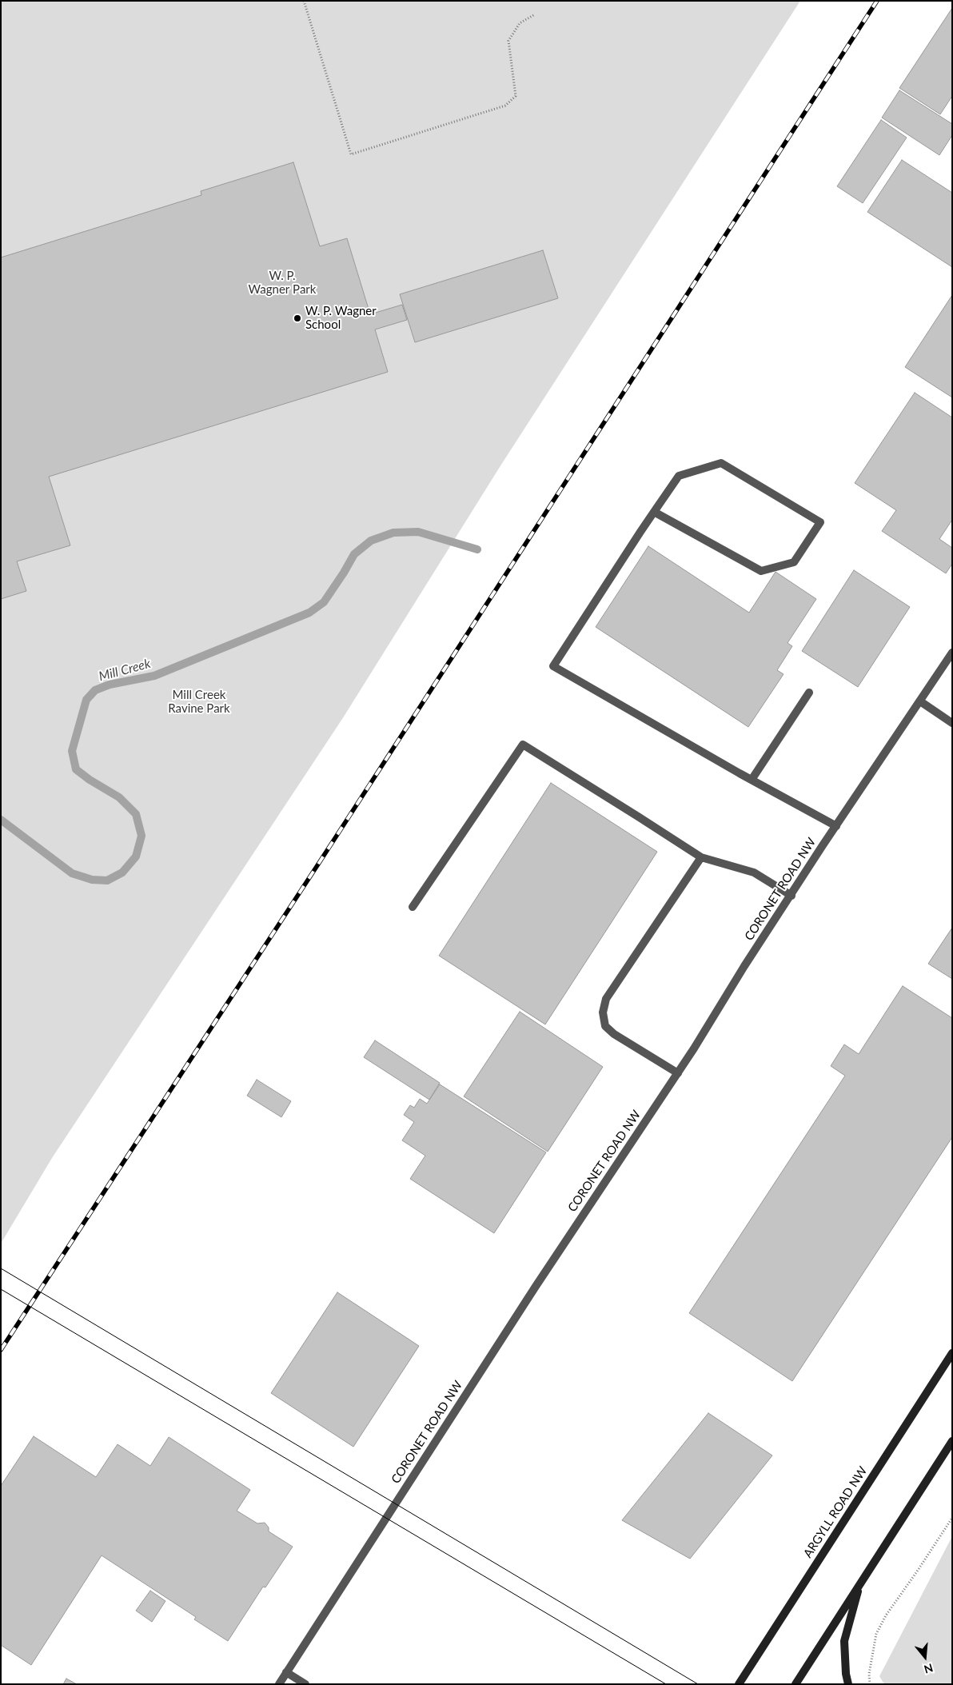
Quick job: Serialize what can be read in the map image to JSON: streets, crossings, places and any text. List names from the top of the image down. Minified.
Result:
{"streets":{"main road":["ARGYLL ROAD NW"],"street":["CORONET ROAD NW"]},"water":["Mill Creek"],"parks":["W. P. Wagner Park","Mill Creek Ravine Park"],"places":["W. P. Wagner School"],"north":"bottom"}
